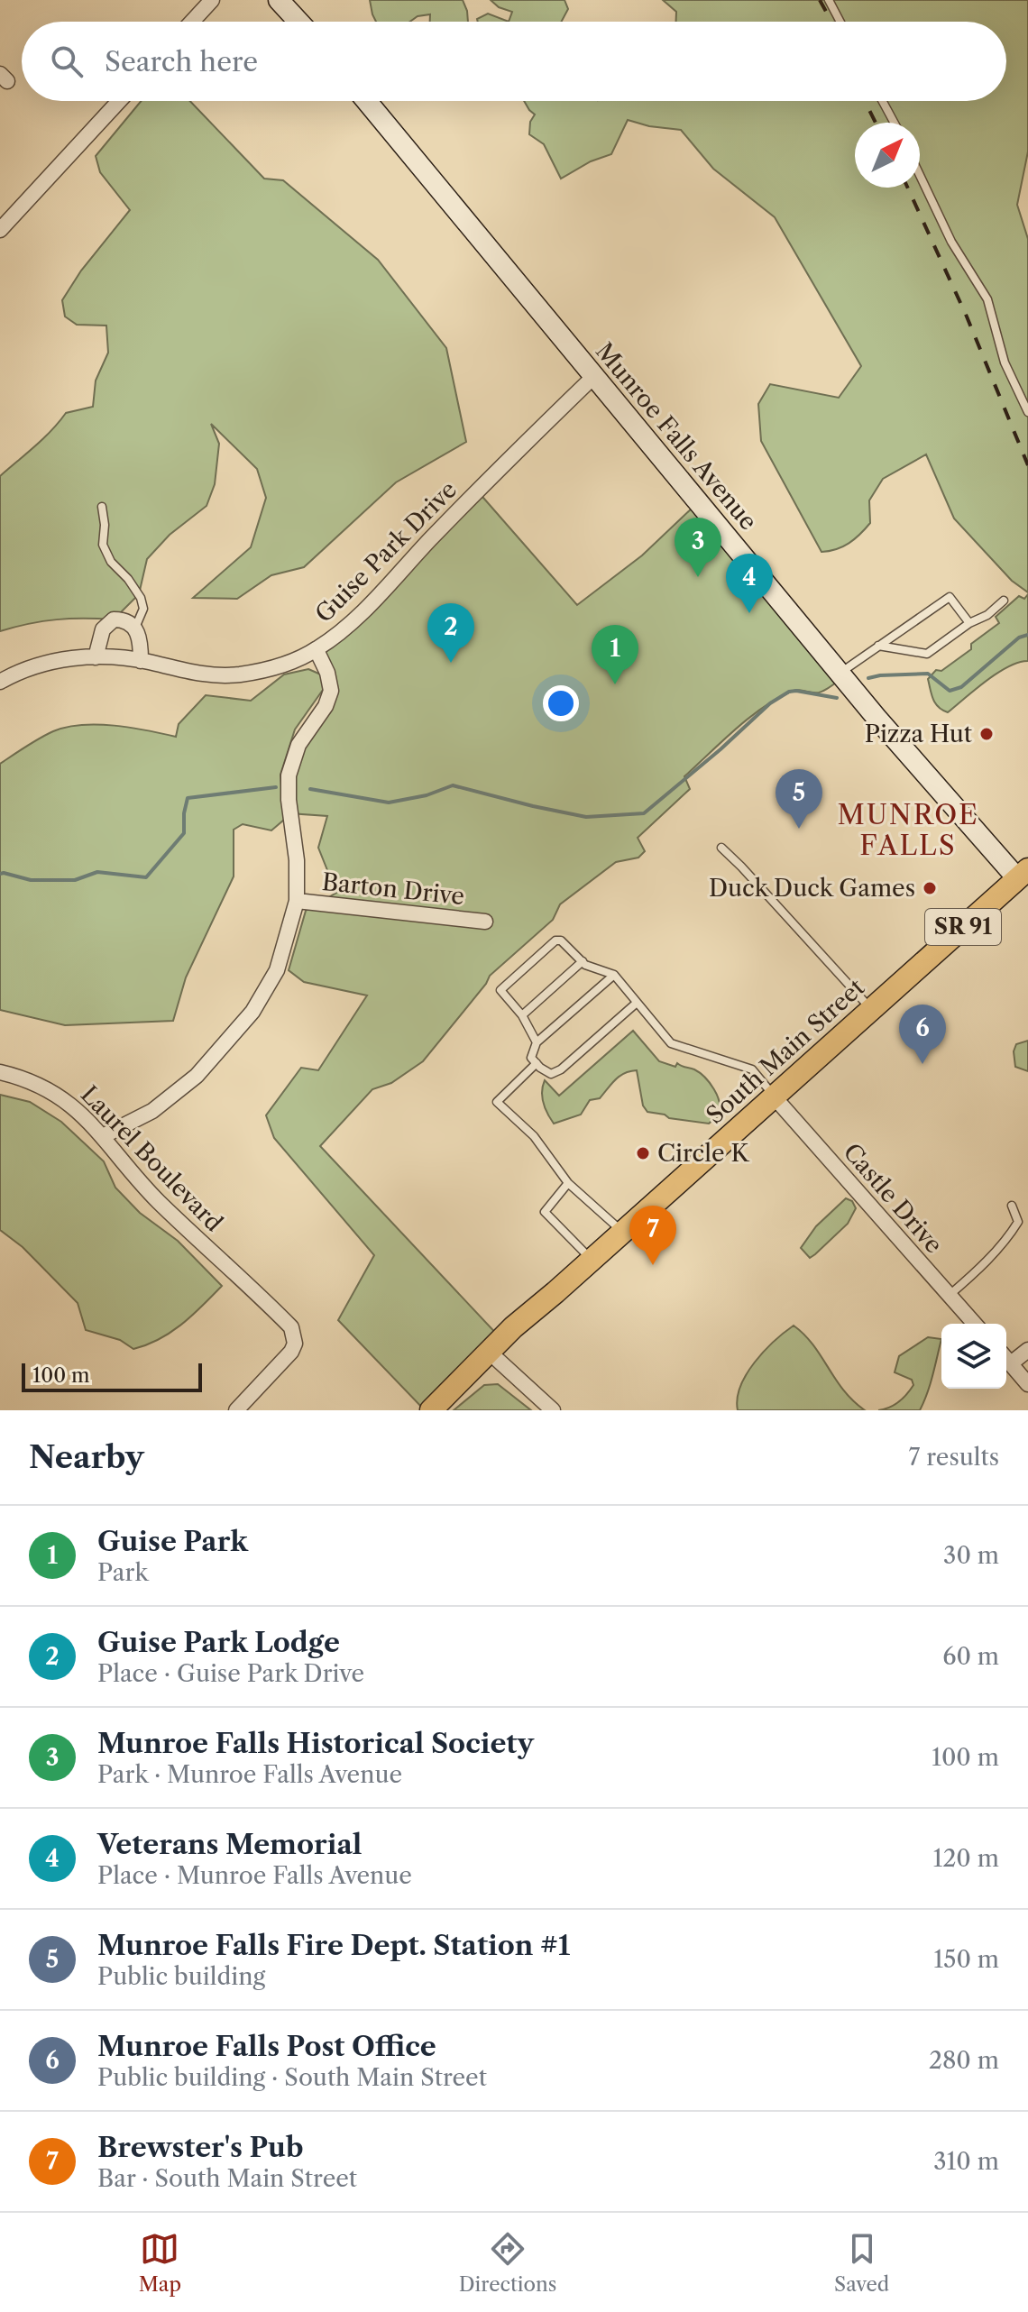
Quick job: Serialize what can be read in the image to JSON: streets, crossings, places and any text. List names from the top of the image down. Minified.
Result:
{"streets":{"main road":["SR 91","South Main Street"],"street":["Munroe Falls Avenue","Guise Park Drive","Barton Drive","Laurel Boulevard","Castle Drive"]},"crossings":[["Munroe Falls Avenue","Guise Park Drive"],["Munroe Falls Avenue","South Main Street"],["South Main Street","Castle Drive"]],"districts":["MUNROE FALLS"],"places":["Pizza Hut","Duck Duck Games","Circle K"],"scale_bar":"100 m","north":"top right","page":{"search":"Search here","pins":["3","4","2","1","5","6","7"],"scale":"100 m","heading":["Nearby","7 results"],"list":[{"mark":"1","name":"Guise Park","note":"Park","value":"30 m"},{"mark":"2","name":"Guise Park Lodge","note":"Place · Guise Park Drive","value":"60 m"},{"mark":"3","name":"Munroe Falls Historical Society","note":"Park · Munroe Falls Avenue","value":"100 m"},{"mark":"4","name":"Veterans Memorial","note":"Place · Munroe Falls Avenue","value":"120 m"},{"mark":"5","name":"Munroe Falls Fire Dept. Station #1","note":"Public building","value":"150 m"},{"mark":"6","name":"Munroe Falls Post Office","note":"Public building · South Main Street","value":"280 m"},{"mark":"7","name":"Brewster's Pub","note":"Bar · South Main Street","value":"310 m"}],"nav":["Map","Directions","Saved"]}}
